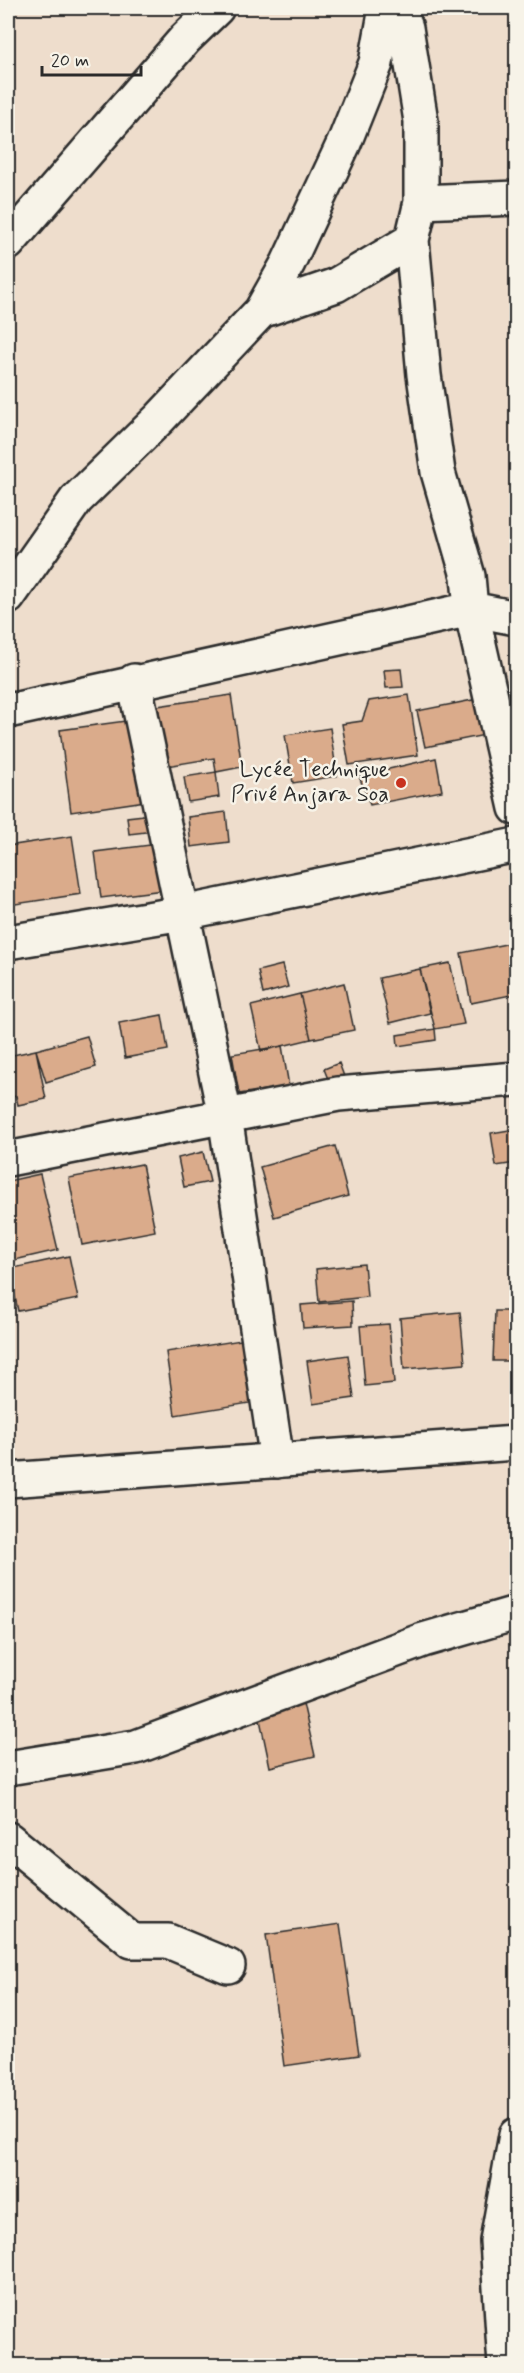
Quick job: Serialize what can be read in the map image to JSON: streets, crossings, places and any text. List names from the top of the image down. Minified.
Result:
{"places":["Lycée Technique Privé Anjara Soa"],"scale_bar":"20 m"}
